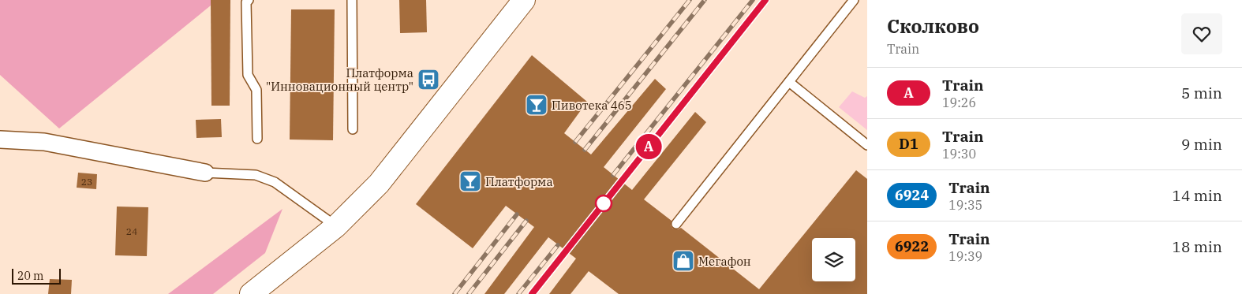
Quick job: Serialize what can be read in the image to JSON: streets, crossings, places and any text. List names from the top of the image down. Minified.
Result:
{"places":{"bus stop":["Платформа \"Инновационный центр\""],"bar":["Пивотека 465","Платформа"],"shop":["Мегафон"]},"house_numbers":["23","24"],"scale_bar":"20 m","page":{"on_map":"A","heading":["Сколково","Train"],"list":[{"mark":"A","name":"Train","note":"19:26","value":"5 min"},{"mark":"D1","name":"Train","note":"19:30","value":"9 min"},{"mark":"6924","name":"Train","note":"19:35","value":"14 min"},{"mark":"6922","name":"Train","note":"19:39","value":"18 min"}],"scale":"20 m"}}
